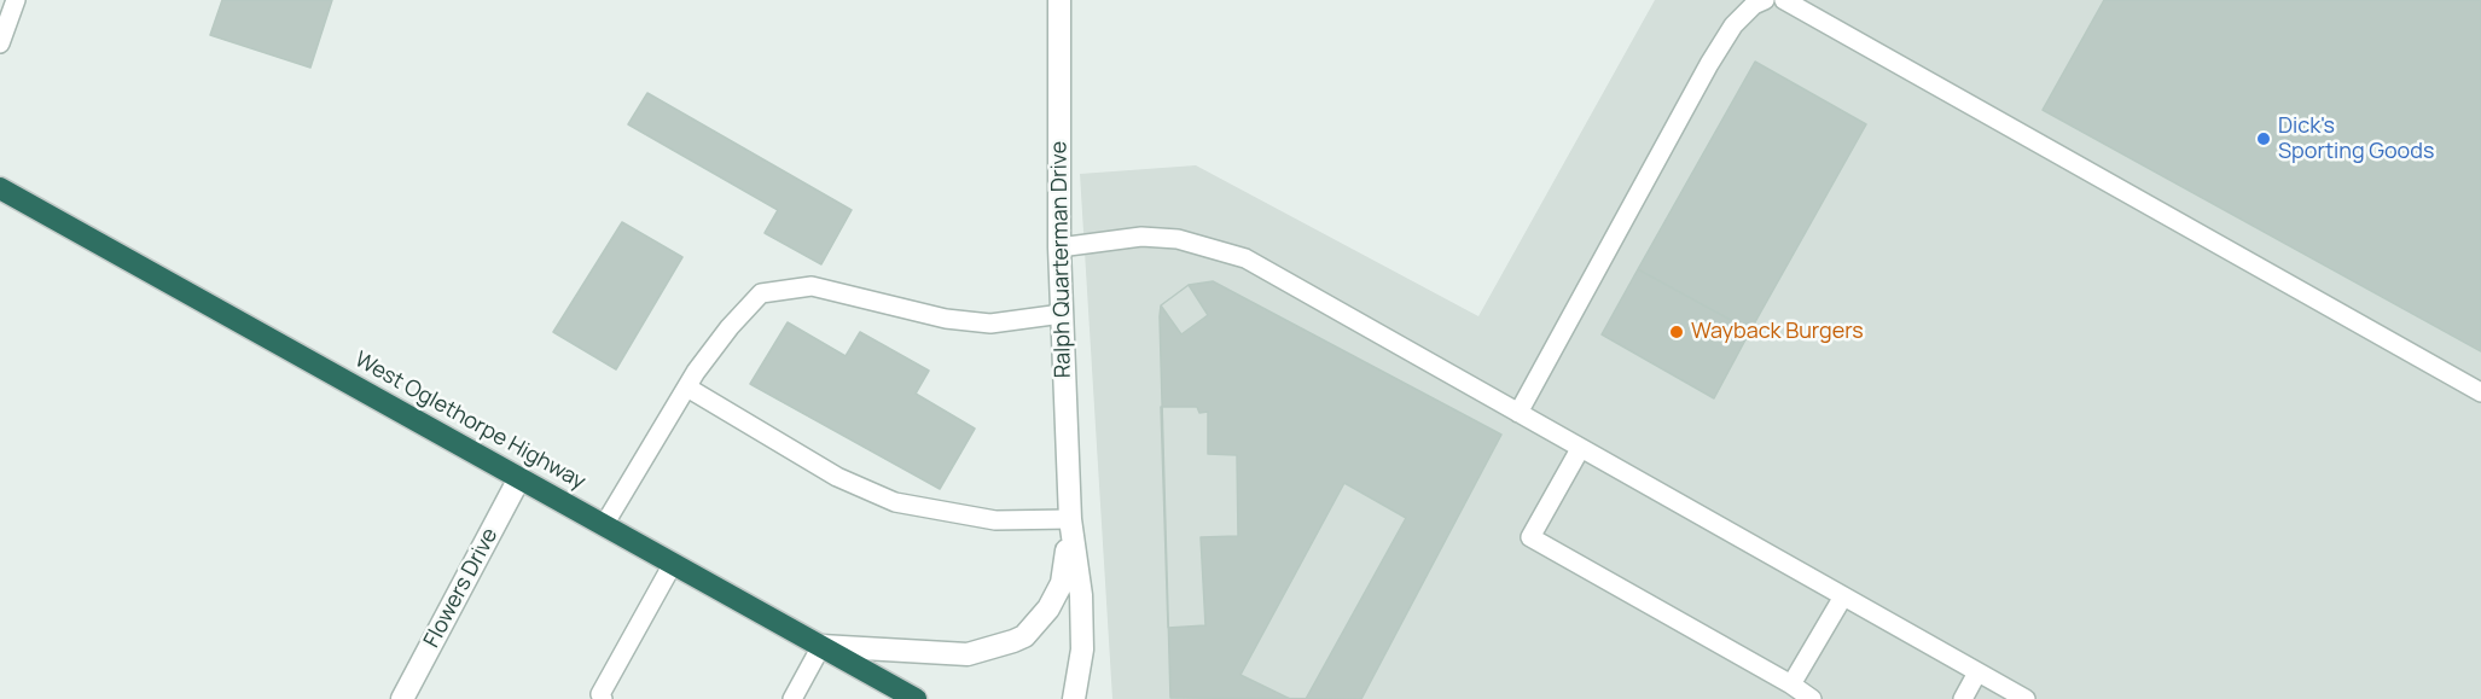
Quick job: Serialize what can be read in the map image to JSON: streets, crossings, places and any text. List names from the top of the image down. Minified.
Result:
{"streets":{"highway":["West Oglethorpe Highway"],"street":["Ralph Quarterman Drive","Flowers Drive"]},"crossings":[["Ralph Quarterman Drive","West Oglethorpe Highway"],["West Oglethorpe Highway","Flowers Drive"]],"places":["Dick's Sporting Goods","Wayback Burgers"]}
